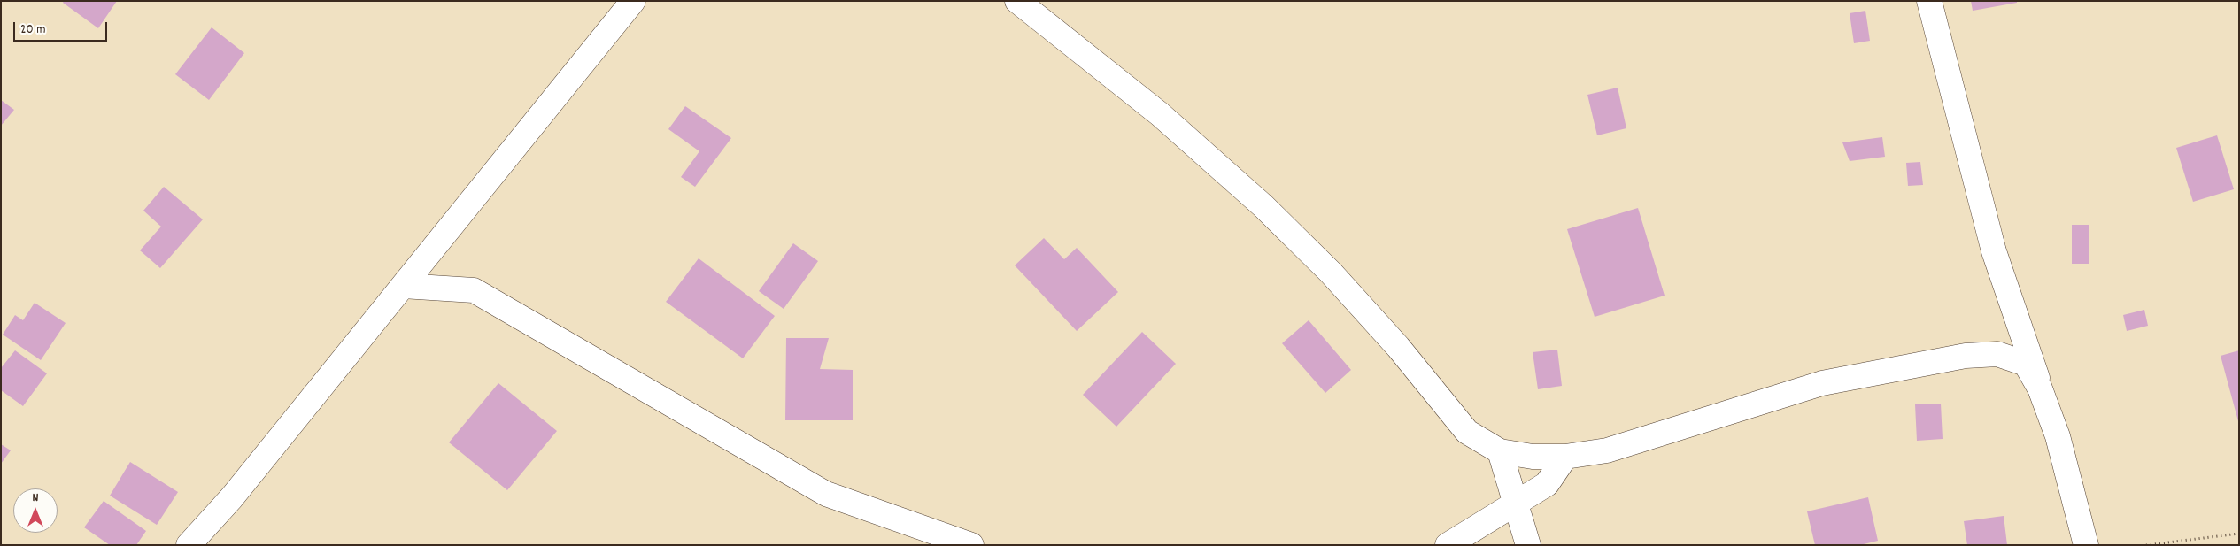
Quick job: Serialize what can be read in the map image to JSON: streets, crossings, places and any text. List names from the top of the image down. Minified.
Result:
{"scale_bar":"20 m","north":"top"}
